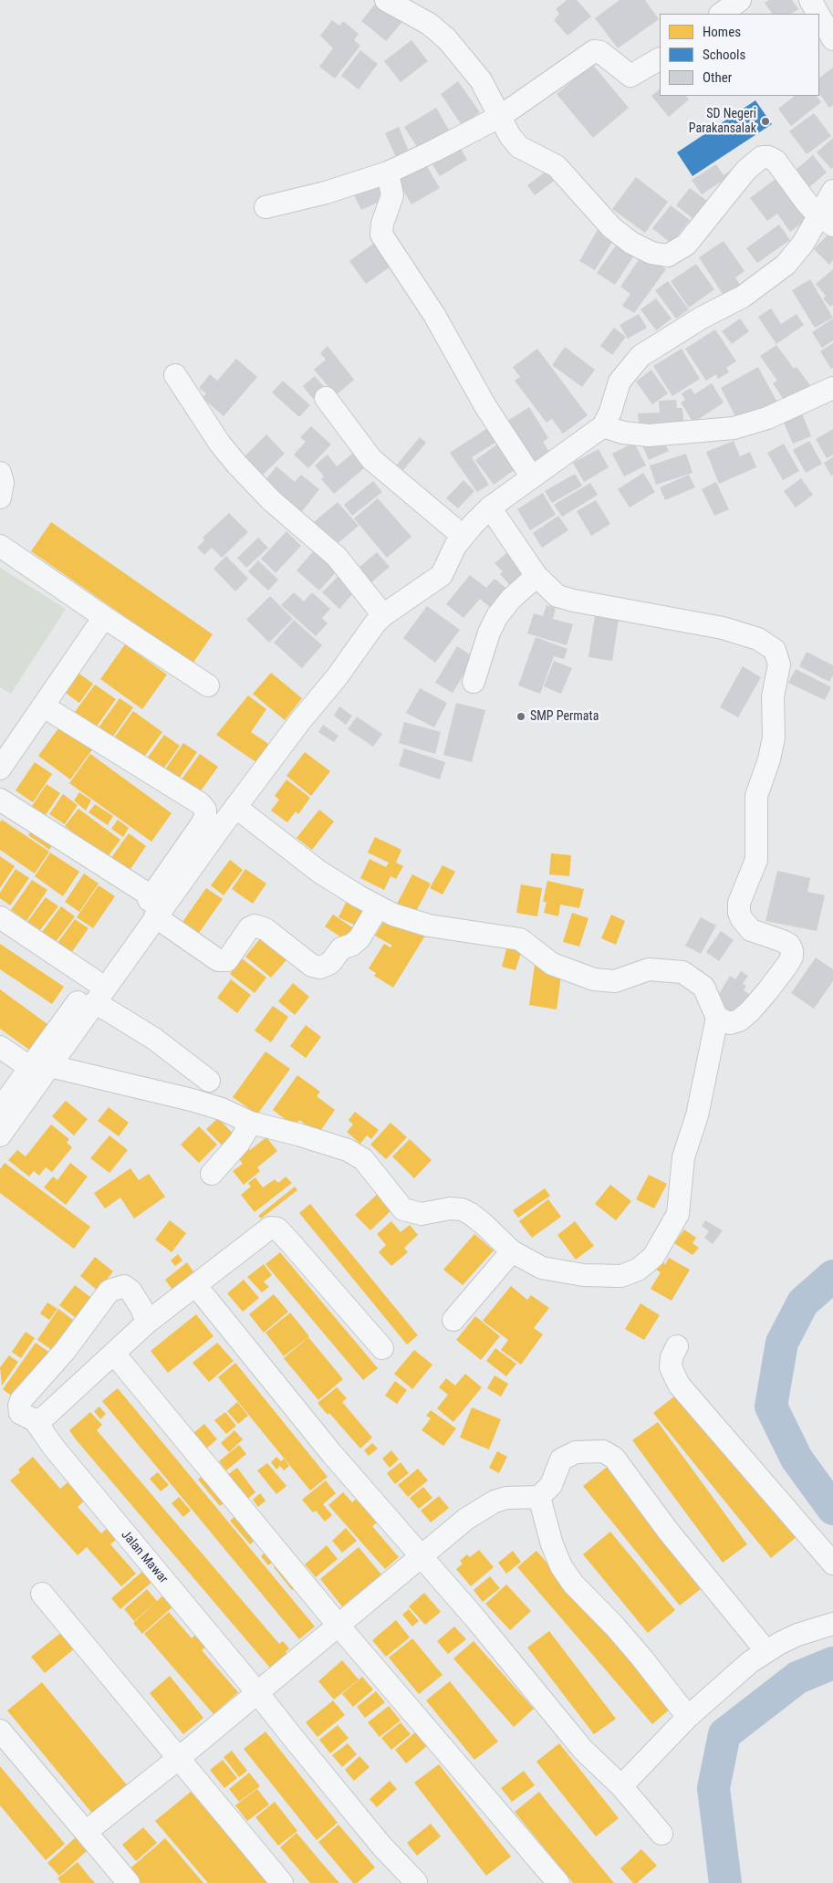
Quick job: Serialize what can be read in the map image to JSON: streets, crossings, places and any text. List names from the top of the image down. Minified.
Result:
{"streets":{"street":["Jalan Mawar"]},"places":["SD Negeri Parakansalak","SMP Permata"],"legend":["Homes","Schools","Other"]}
